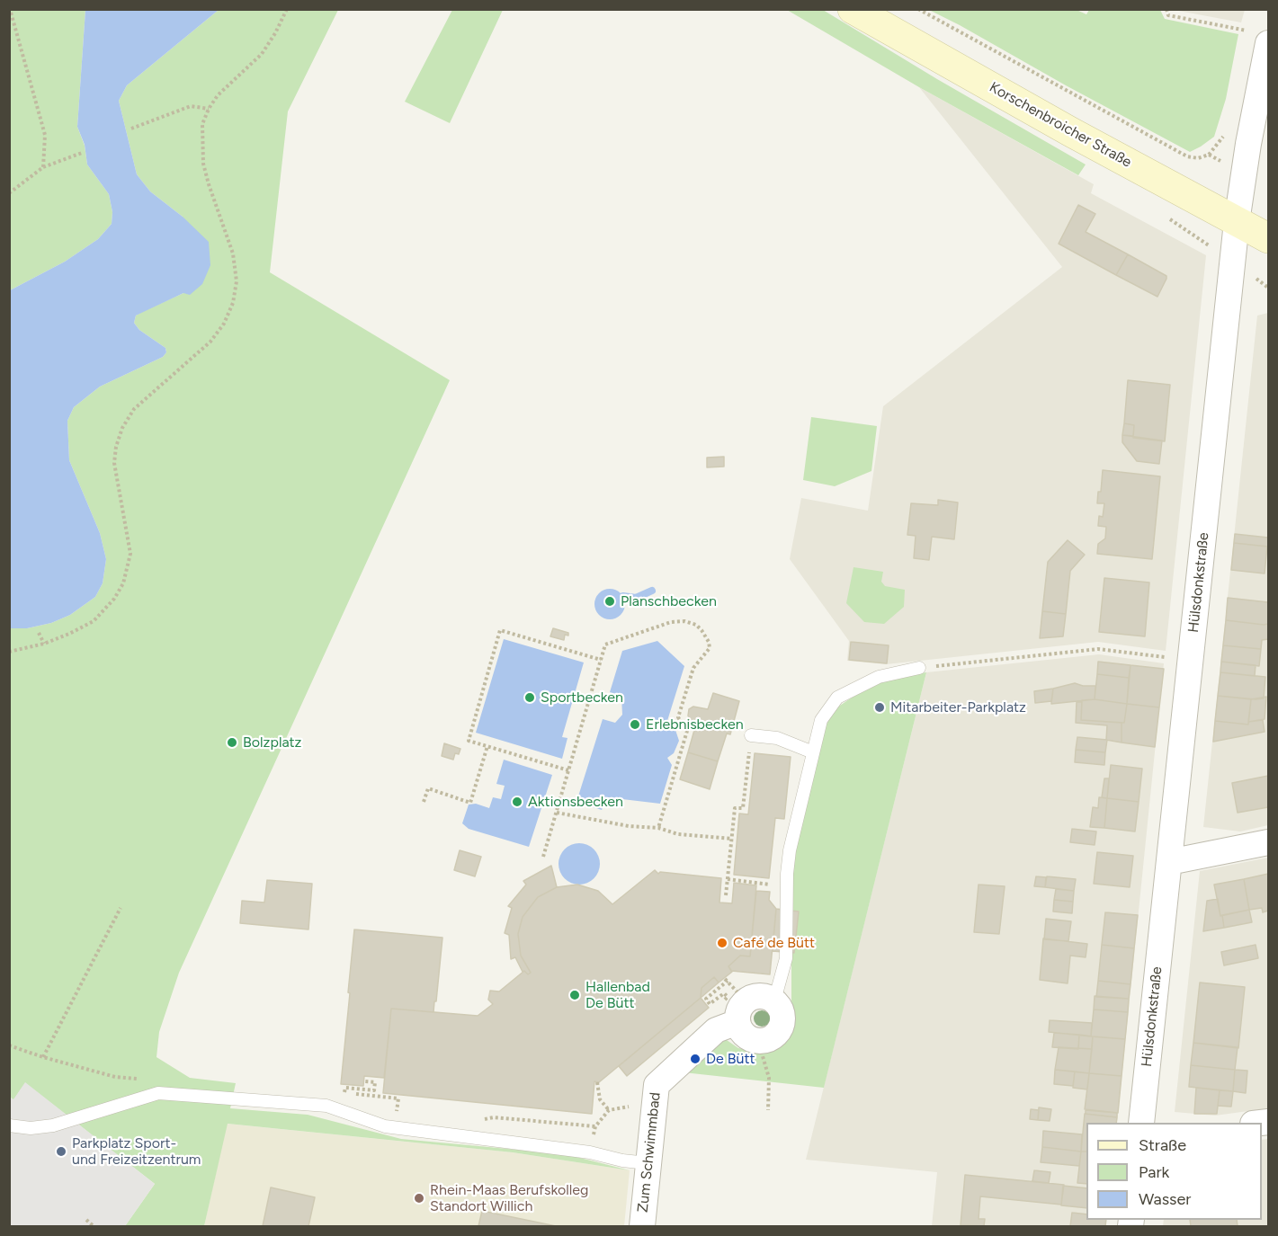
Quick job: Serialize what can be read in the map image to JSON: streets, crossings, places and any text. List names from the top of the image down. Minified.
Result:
{"streets":{"main road":["Korschenbroicher Straße"],"street":["Hülsdonkstraße","Zum Schwimmbad"]},"crossings":[["Korschenbroicher Straße","Hülsdonkstraße"]],"places":["Planschbecken","Sportbecken","Mitarbeiter-Parkplatz","Erlebnisbecken","Bolzplatz","Aktionsbecken","Café de Bütt","Hallenbad De Bütt","De Bütt","Parkplatz Sport- und Freizeitzentrum","Rhein-Maas Berufskolleg Standort Willich"],"legend":["Straße","Park","Wasser"]}
